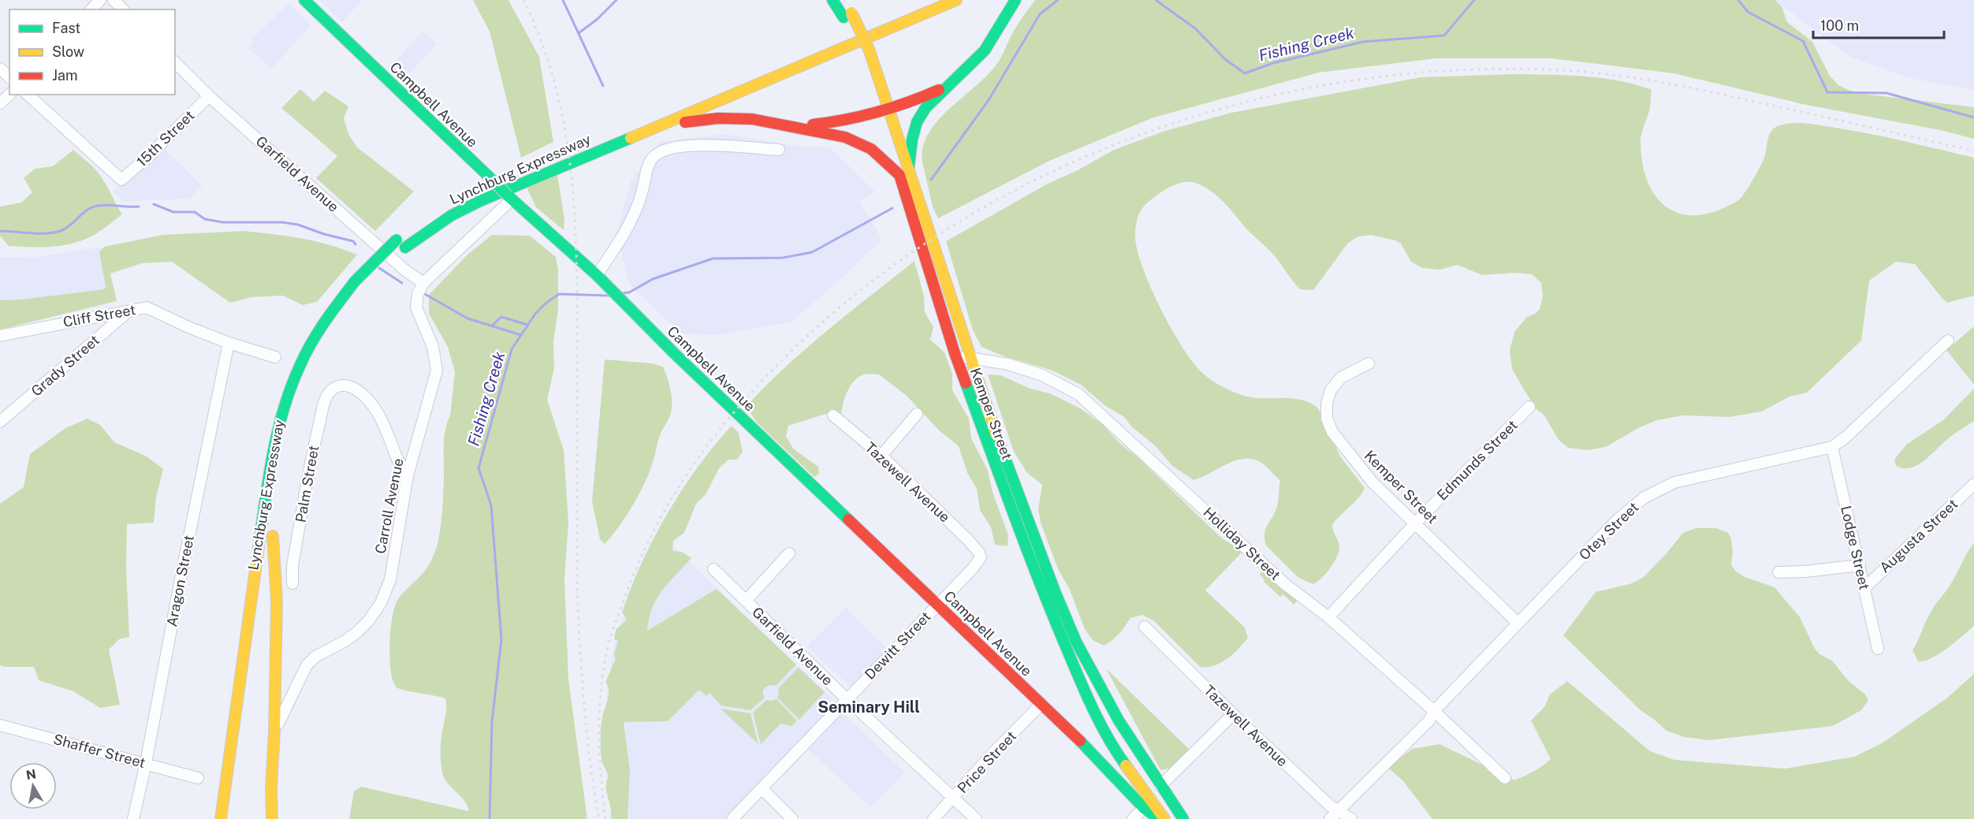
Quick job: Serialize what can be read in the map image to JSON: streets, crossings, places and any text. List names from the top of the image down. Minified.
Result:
{"streets":{"main road":["Campbell Avenue","Lynchburg Expressway","Kemper Street","Carroll Avenue"],"street":["15th Street","Garfield Avenue","Cliff Street","Grady Street","Edmunds Street","Tazewell Avenue","Palm Street","Otey Street","Augusta Street","Holliday Street","Lodge Street","Aragon Street","Dewitt Street","Shaffer Street","Price Street"]},"crossings":[["Campbell Avenue","Lynchburg Expressway"],["Campbell Avenue","Carroll Avenue"],["Campbell Avenue","Dewitt Street"],["Campbell Avenue","Price Street"],["15th Street","Garfield Avenue"],["Lynchburg Expressway","Carroll Avenue"],["Garfield Avenue","Carroll Avenue"],["Garfield Avenue","Dewitt Street"],["Garfield Avenue","Price Street"],["Cliff Street","Grady Street"],["Cliff Street","Aragon Street"],["Kemper Street","Edmunds Street"],["Kemper Street","Otey Street"],["Kemper Street","Holliday Street"],["Edmunds Street","Holliday Street"],["Tazewell Avenue","Otey Street"],["Tazewell Avenue","Dewitt Street"],["Palm Street","Carroll Avenue"],["Otey Street","Holliday Street"],["Otey Street","Lodge Street"],["Augusta Street","Lodge Street"],["Aragon Street","Shaffer Street"]],"districts":["Seminary Hill"],"water":["Fishing Creek"],"legend":["Fast","Slow","Jam"],"scale_bar":"100 m","north":"top"}
